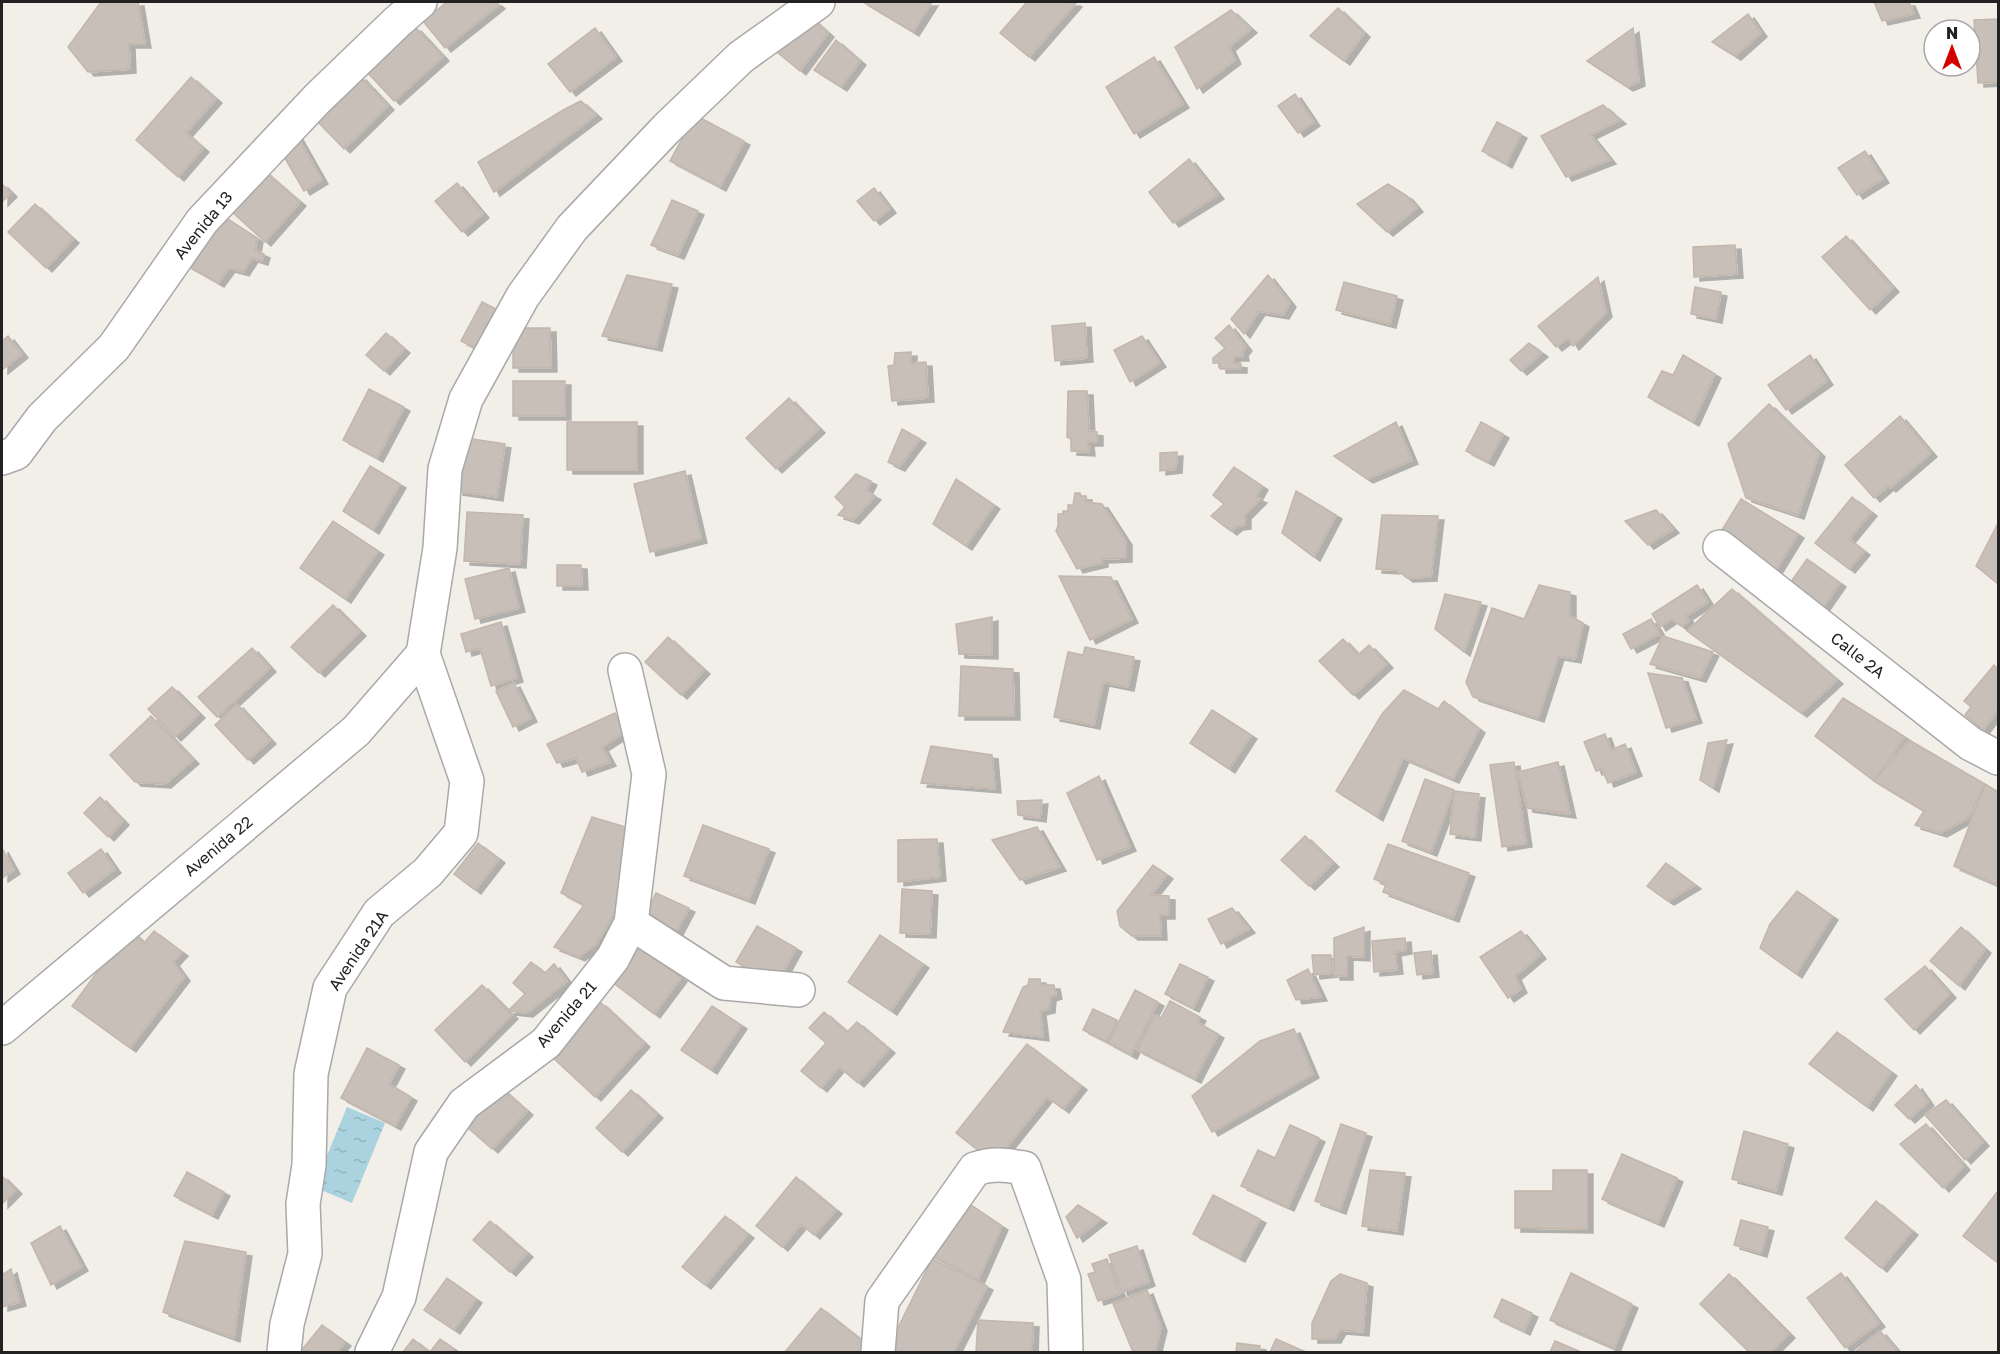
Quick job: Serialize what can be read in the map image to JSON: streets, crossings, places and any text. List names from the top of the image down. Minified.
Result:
{"streets":{"street":["Avenida 13","Calle 2A","Avenida 22","Avenida 21A","Avenida 21"]},"crossings":[["Avenida 22","Avenida 21A"]],"north":"top"}
